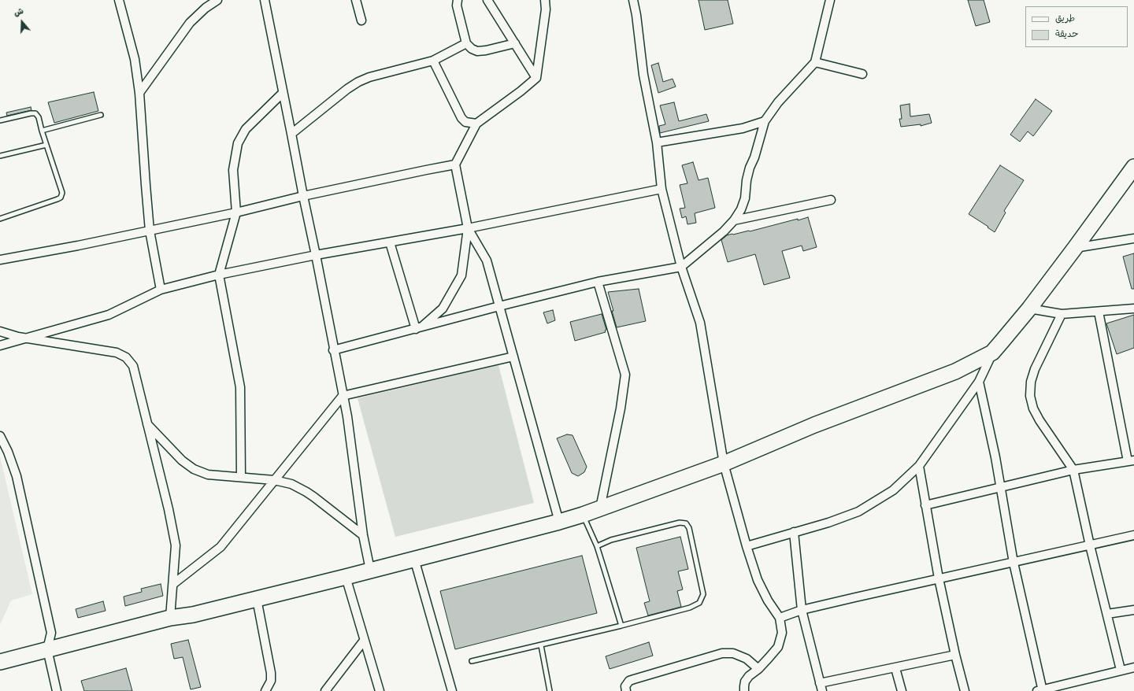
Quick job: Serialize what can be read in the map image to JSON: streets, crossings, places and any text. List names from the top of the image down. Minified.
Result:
{"legend":["طريق","حديقة"],"north":"top"}
